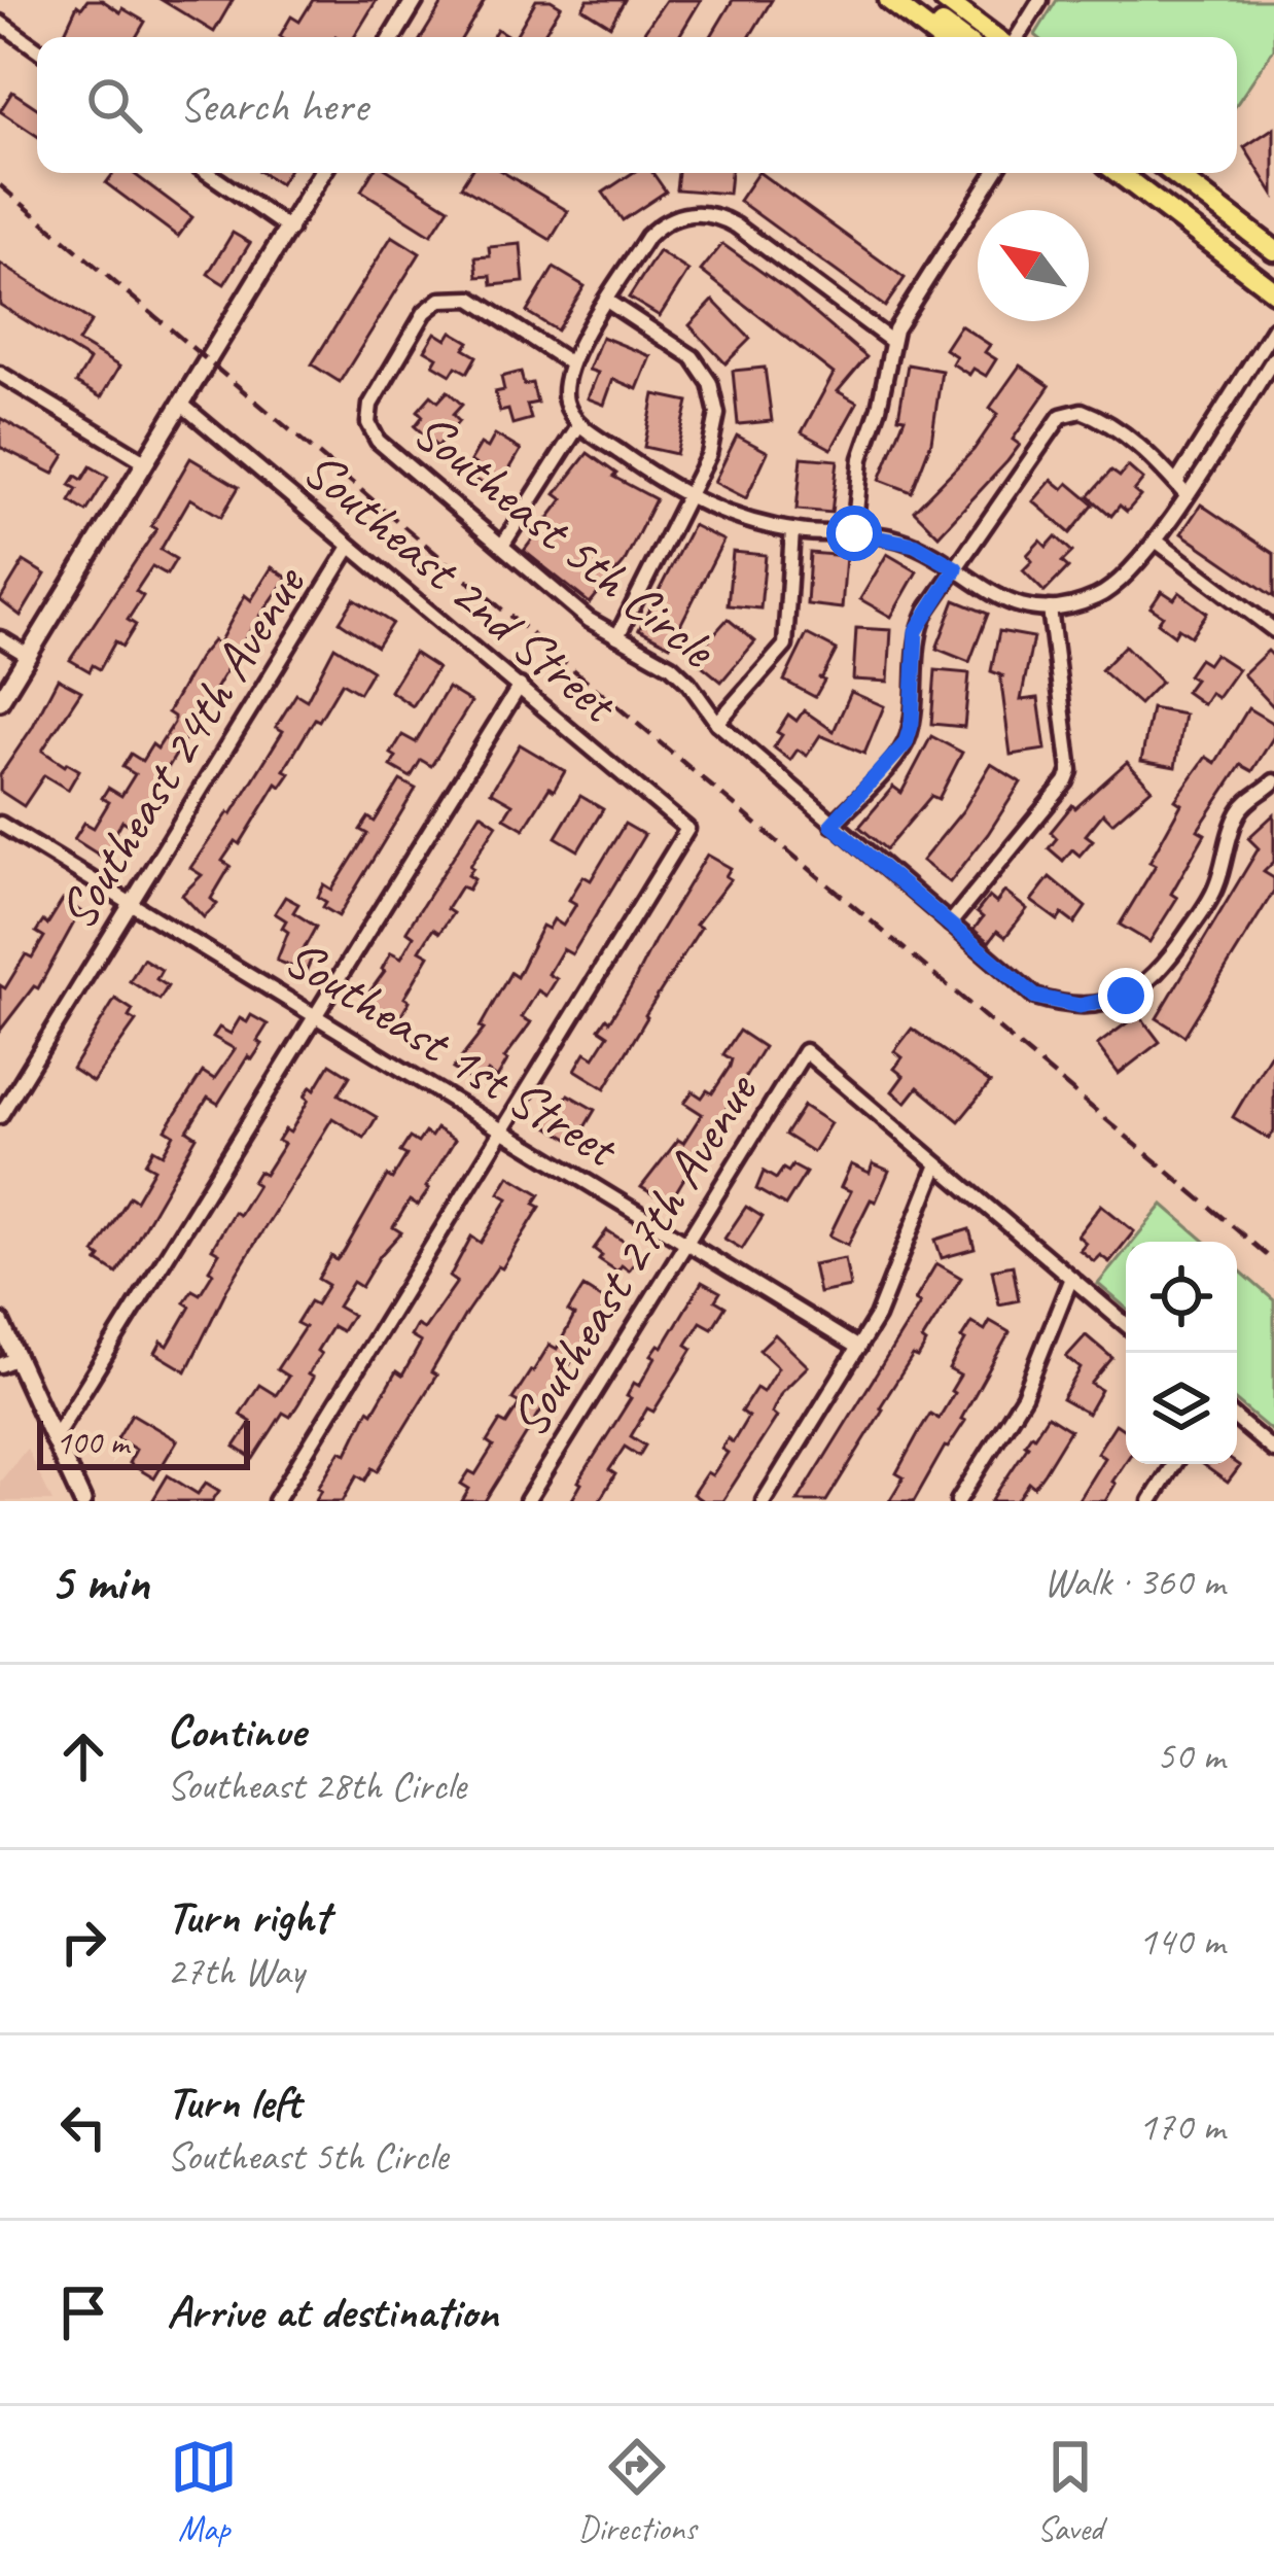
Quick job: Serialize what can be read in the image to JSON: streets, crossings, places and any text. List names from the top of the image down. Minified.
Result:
{"streets":{"street":["Southeast 5th Circle","Southeast 2nd Street","Southeast 24th Avenue","Southeast 1st Street","Southeast 27th Avenue"]},"crossings":[["Southeast 2nd Street","Southeast 24th Avenue"],["Southeast 2nd Street","Southeast 1st Street"],["Southeast 24th Avenue","Southeast 1st Street"],["Southeast 1st Street","Southeast 27th Avenue"]],"scale_bar":"100 m","north":"top left","page":{"search":"Search here","scale":"100 m","heading":["5 min","Walk · 360 m"],"list":[["Continue","Southeast 28th Circle","50 m"],["Turn right","27th Way","140 m"],["Turn left","Southeast 5th Circle","170 m"],"Arrive at destination"],"nav":["Map","Directions","Saved"]}}
